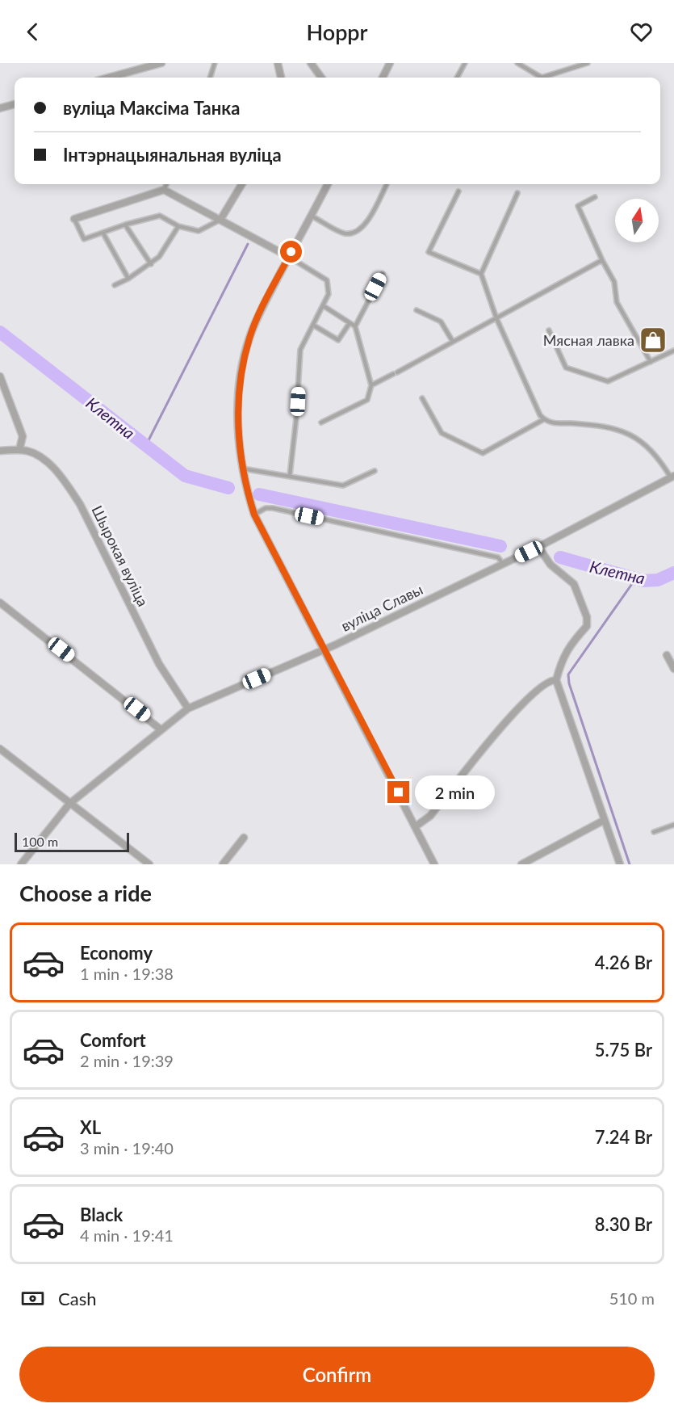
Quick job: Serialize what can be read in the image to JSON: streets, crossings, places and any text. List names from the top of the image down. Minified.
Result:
{"streets":{"street":["Шырокая вуліца","вуліца Славы"]},"crossings":[["Шырокая вуліца","вуліца Славы"]],"water":["Клетна"],"places":{"shop":["Мясная лавка"]},"scale_bar":"100 m","north":"top","page":{"header":"Hoppr","banner":["вуліца Максіма Танка","Інтэрнацыянальная вуліца"],"bubble":"2 min","scale":"100 m","heading":"Choose a ride","list":[{"name":"Economy","note":"1 min · 19:38","value":"4.26 Br"},{"name":"Comfort","note":"2 min · 19:39","value":"5.75 Br"},{"name":"XL","note":"3 min · 19:40","value":"7.24 Br"},{"name":"Black","note":"4 min · 19:41","value":"8.30 Br"}],"pay":["Cash","510 m"],"buttons":"Confirm"}}
